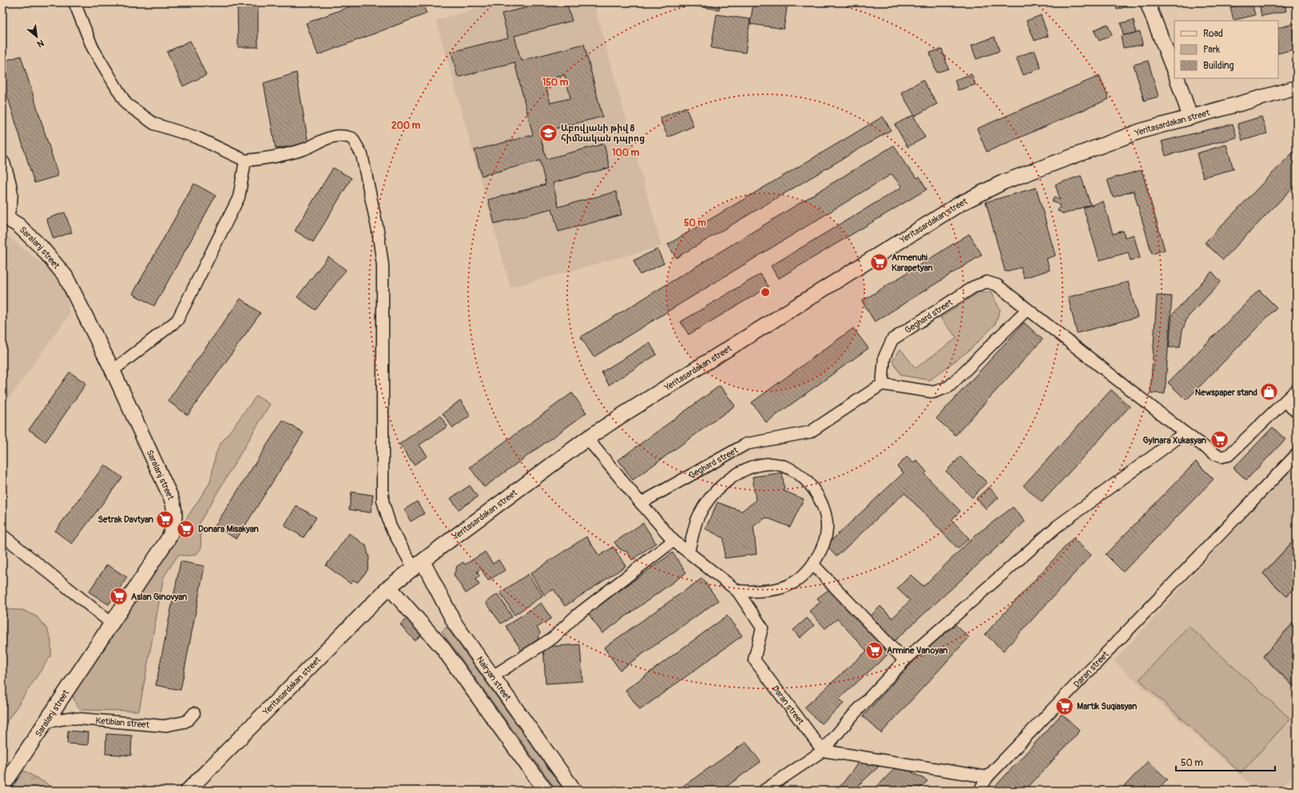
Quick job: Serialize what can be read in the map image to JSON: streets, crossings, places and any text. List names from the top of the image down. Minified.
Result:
{"streets":{"street":["Yeritasardakan street","Saralanj street","Geghard street","Daran street","Nairyan street","Ketibian street"]},"crossings":[["Yeritasardakan street","Nairyan street"],["Saralanj street","Ketibian street"]],"places":{"school or university":["Աբովյանի թիվ 8 հիմնական դպրոց"],"supermarket":["Armenuhi Karapetyan","Gylnara Xukasyan","Setrak Davtyan","Donara Misakyan","Aslan Ginovyan","Armine Vanoyan","Martik Suqiasyan"],"shop":["Newspaper stand"]},"legend":["Road","Park","Building"],"scale_bar":"50 m","north":"bottom right","rings":["150 m","200 m","100 m","50 m"]}
